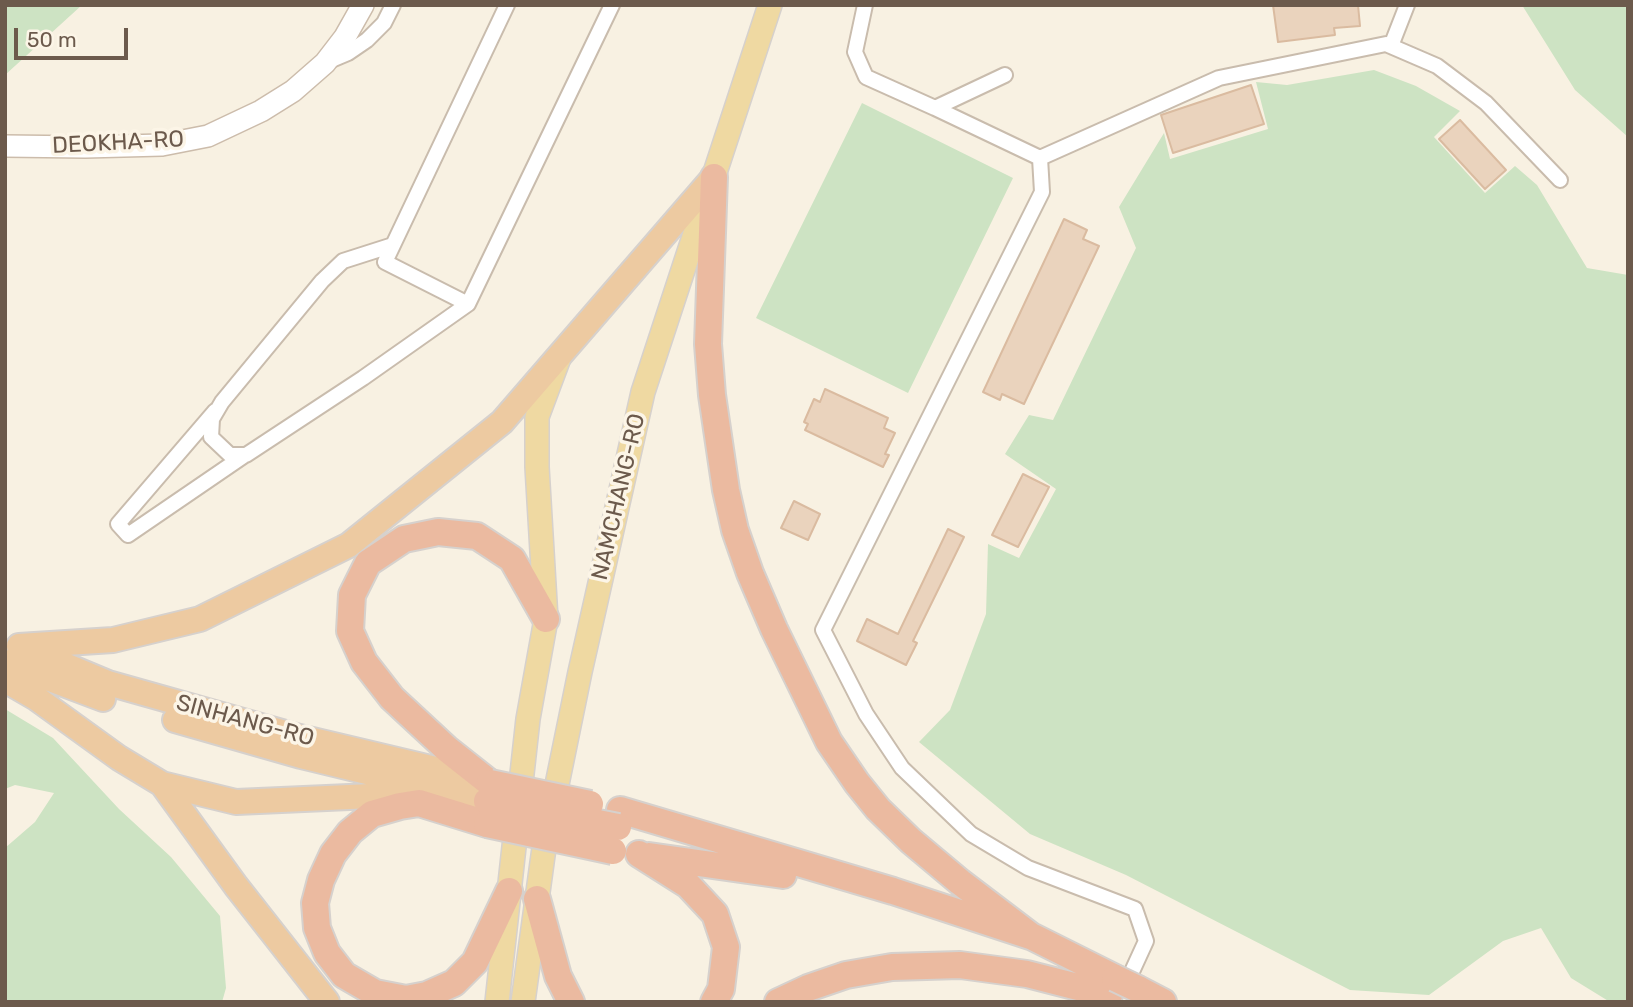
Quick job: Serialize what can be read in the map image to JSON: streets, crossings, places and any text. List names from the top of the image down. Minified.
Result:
{"streets":{"highway":["SINHANG-RO"],"main road":["DEOKHA-RO","NAMCHANG-RO"]},"scale_bar":"50 m"}
